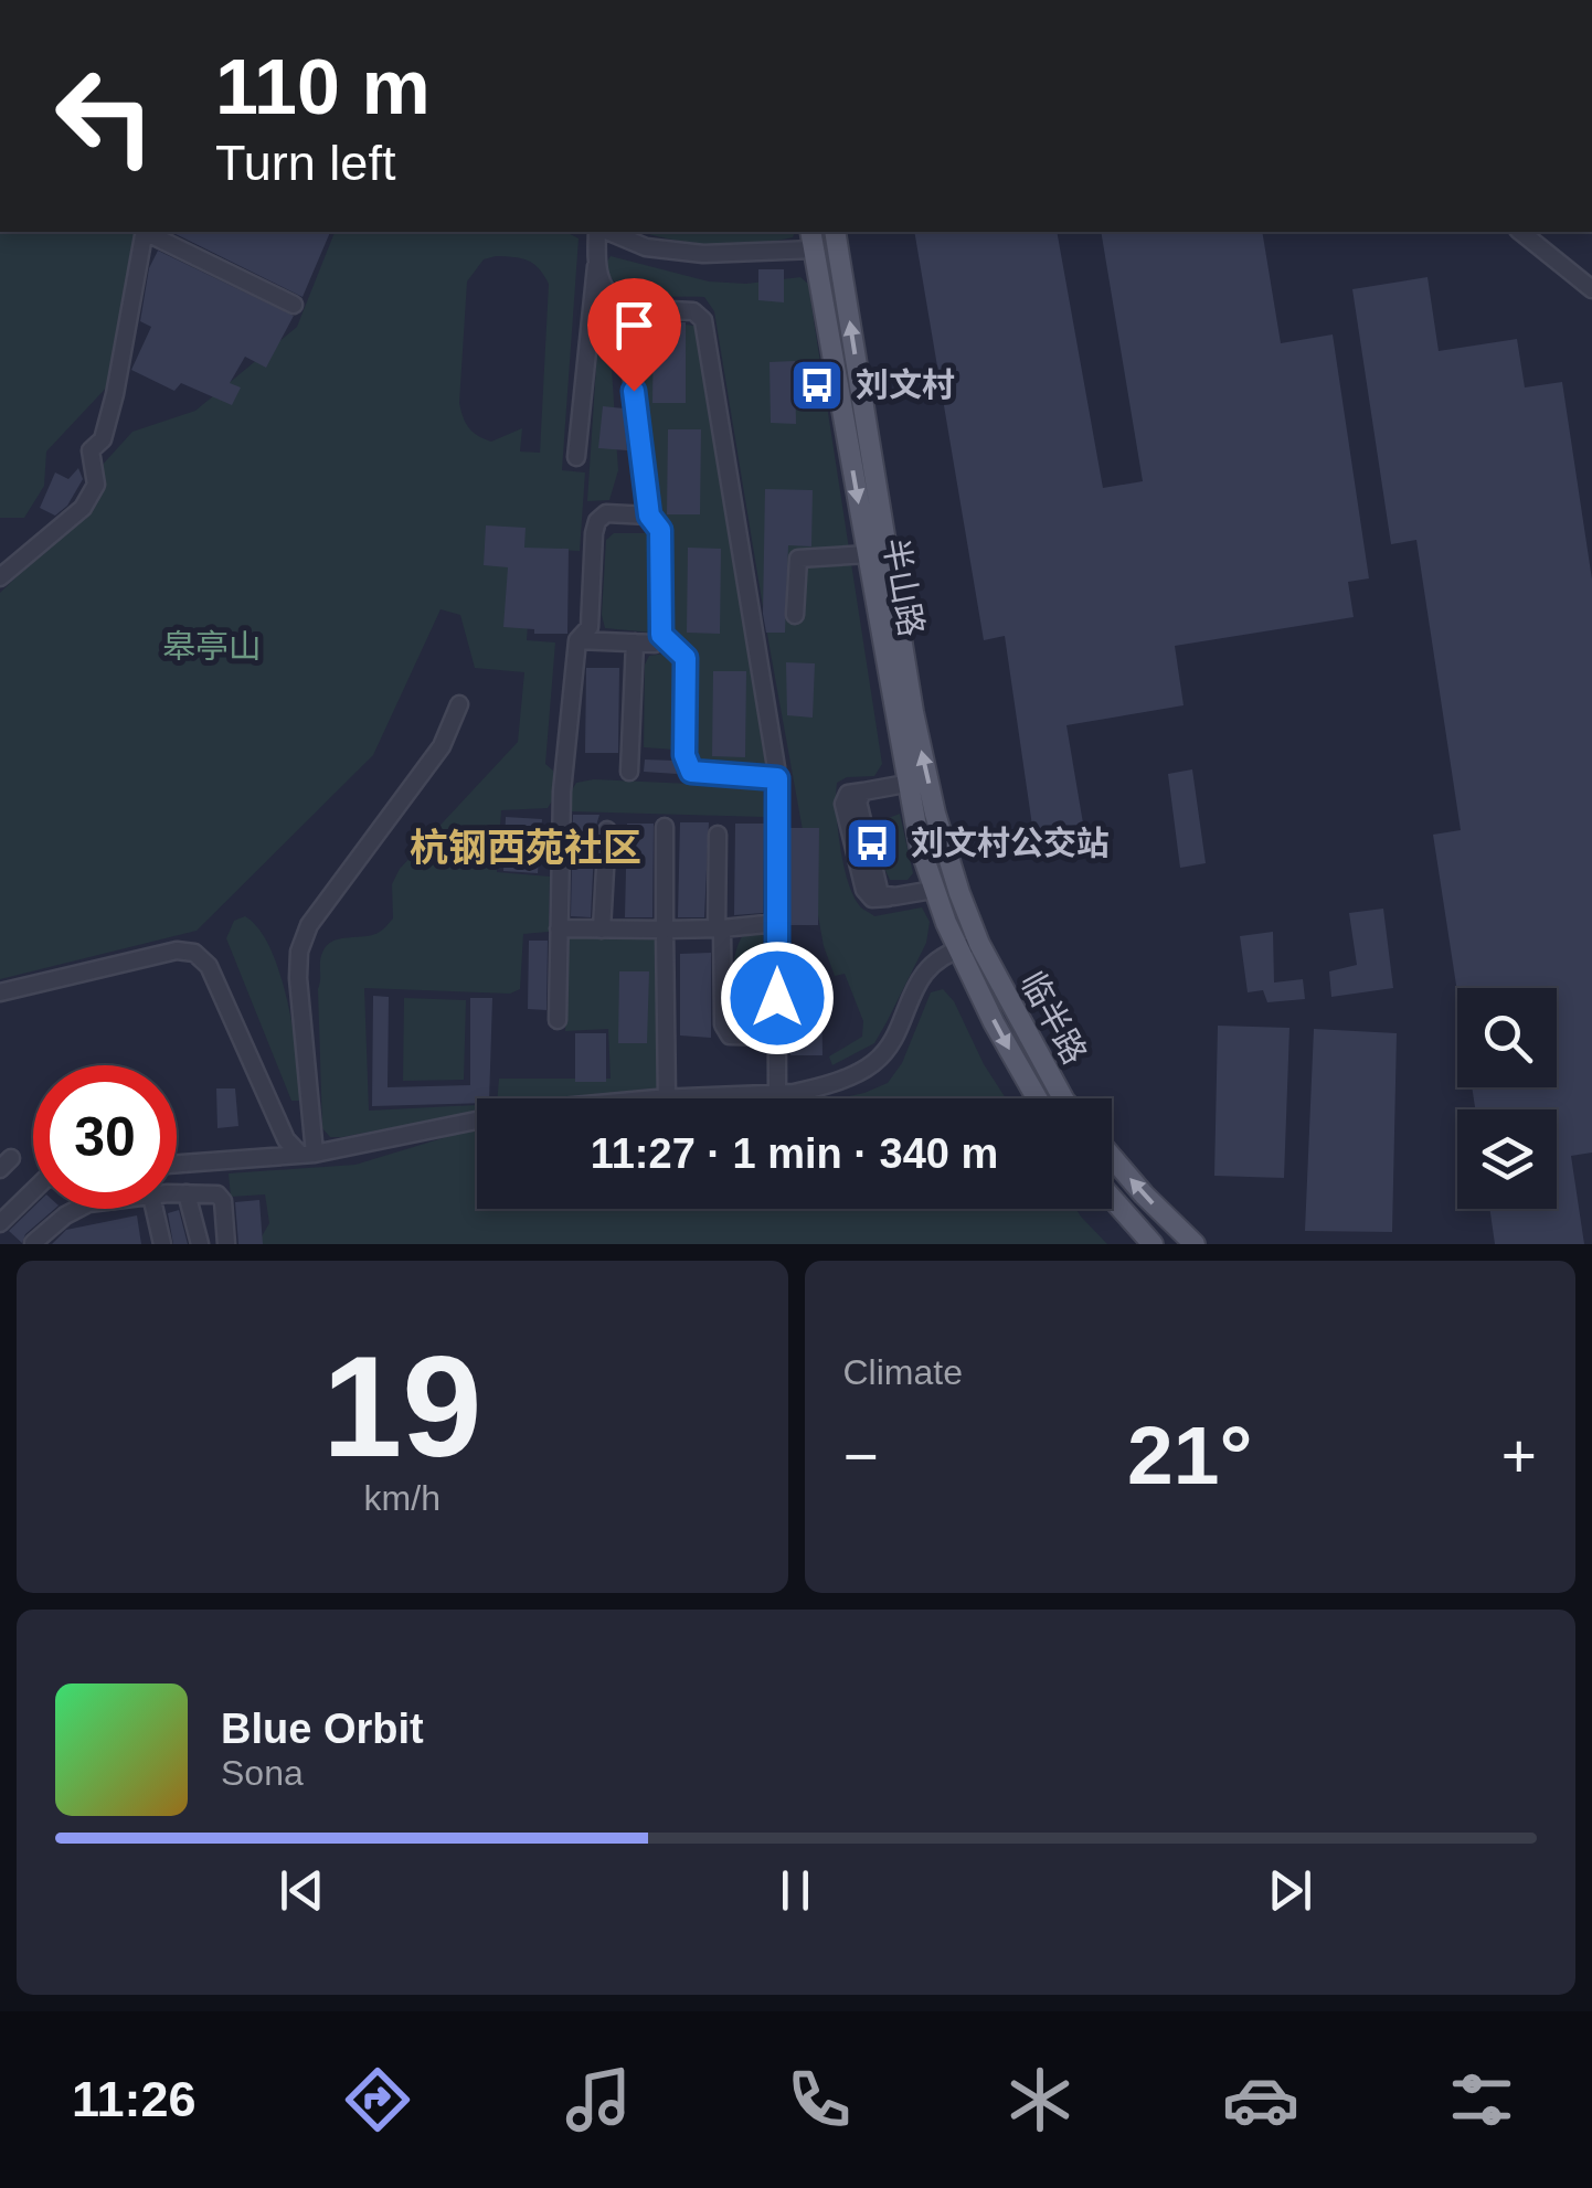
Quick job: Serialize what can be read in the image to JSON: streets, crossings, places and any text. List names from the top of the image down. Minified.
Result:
{"streets":{"main road":["半山路","临半路"]},"crossings":[["半山路","临半路"]],"districts":["杭钢西苑社区"],"parks":["皋亭山"],"places":{"bus stop":["刘文村","刘文村公交站"]},"page":{"turn":["110 m","Turn left"],"limit":"30","trip":"11:27 · 1 min · 340 m","tile":[["19","km/h"],"Climate"],"heat":["−","21°","+"],"song":["Blue Orbit","Sona"],"tabs":"11:26"}}
